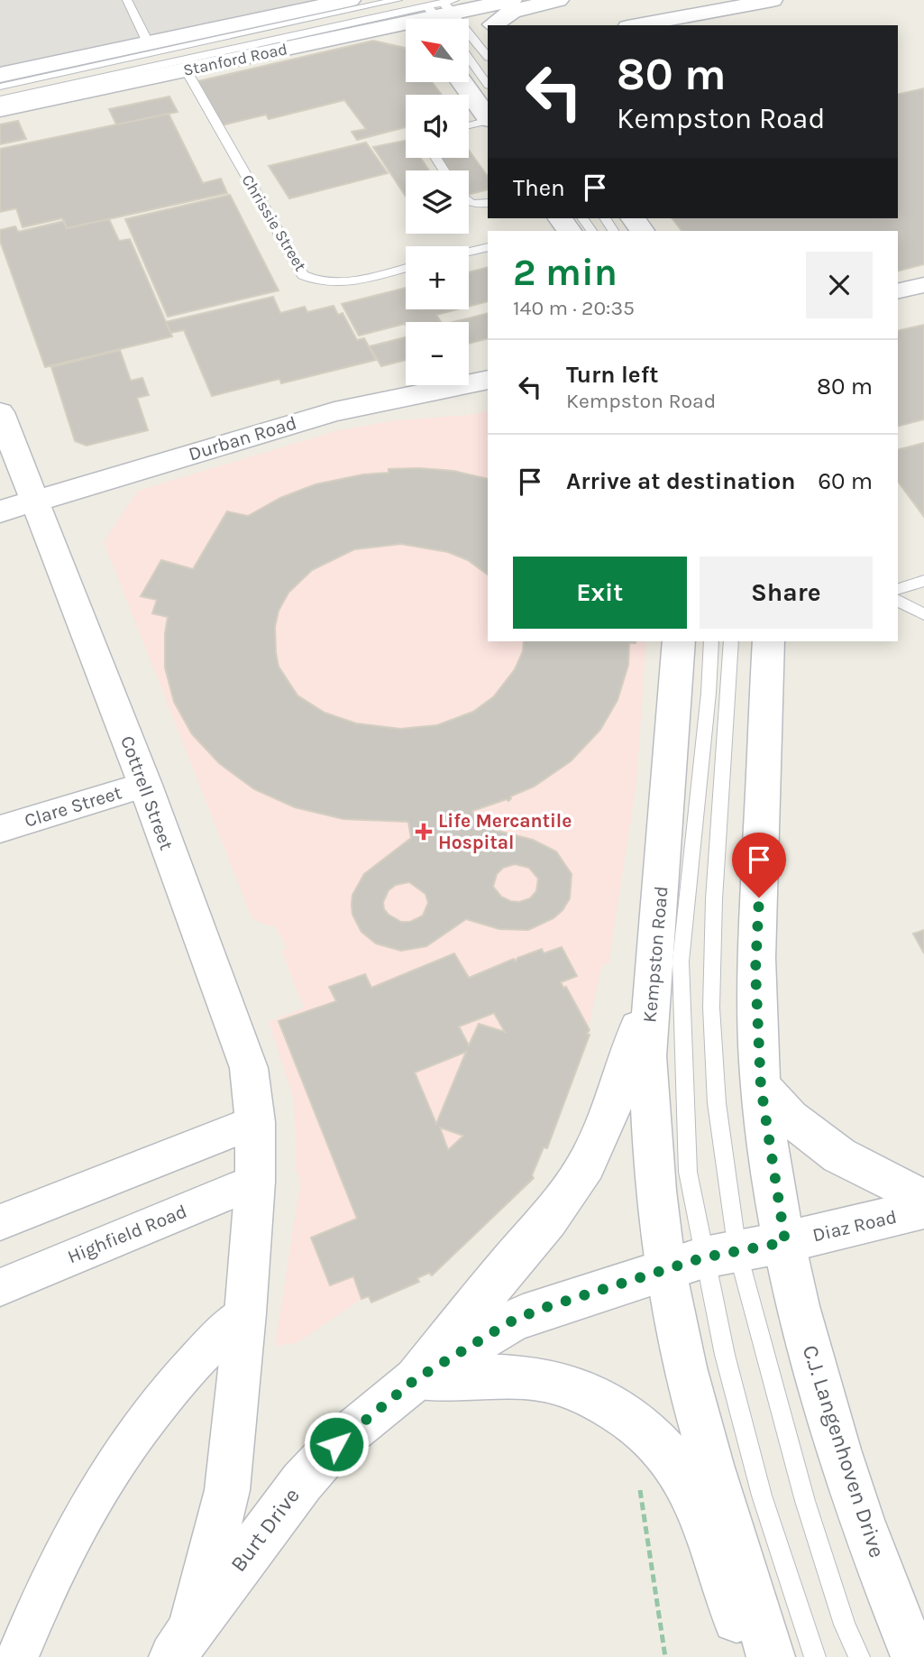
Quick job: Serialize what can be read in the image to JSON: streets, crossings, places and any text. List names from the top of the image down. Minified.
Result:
{"streets":{"main road":["Stanford Road","Durban Road","Cottrell Street","Kempston Road","Diaz Road","C.J. Langenhoven Drive","Burt Drive"],"street":["Clare Street","Highfield Road"],"lane":["Chrissie Street"]},"crossings":[["Stanford Road","Chrissie Street"],["Durban Road","Cottrell Street"],["Cottrell Street","Clare Street"],["Cottrell Street","Highfield Road"],["Cottrell Street","Burt Drive"],["Kempston Road","Burt Drive"],["Diaz Road","C.J. Langenhoven Drive"],["Diaz Road","Burt Drive"],["C.J. Langenhoven Drive","Burt Drive"]],"places":{"health":["Life Mercantile Hospital"]},"north":"top left","page":{"map_buttons":["+","−"],"turn":["80 m","Kempston Road"],"then":"Then","heading":["2 min","140 m · 20:35"],"list":[{"name":"Turn left","note":"Kempston Road","value":"80 m"},{"name":"Arrive at destination","value":"60 m"}],"buttons":["Exit","Share"]}}
